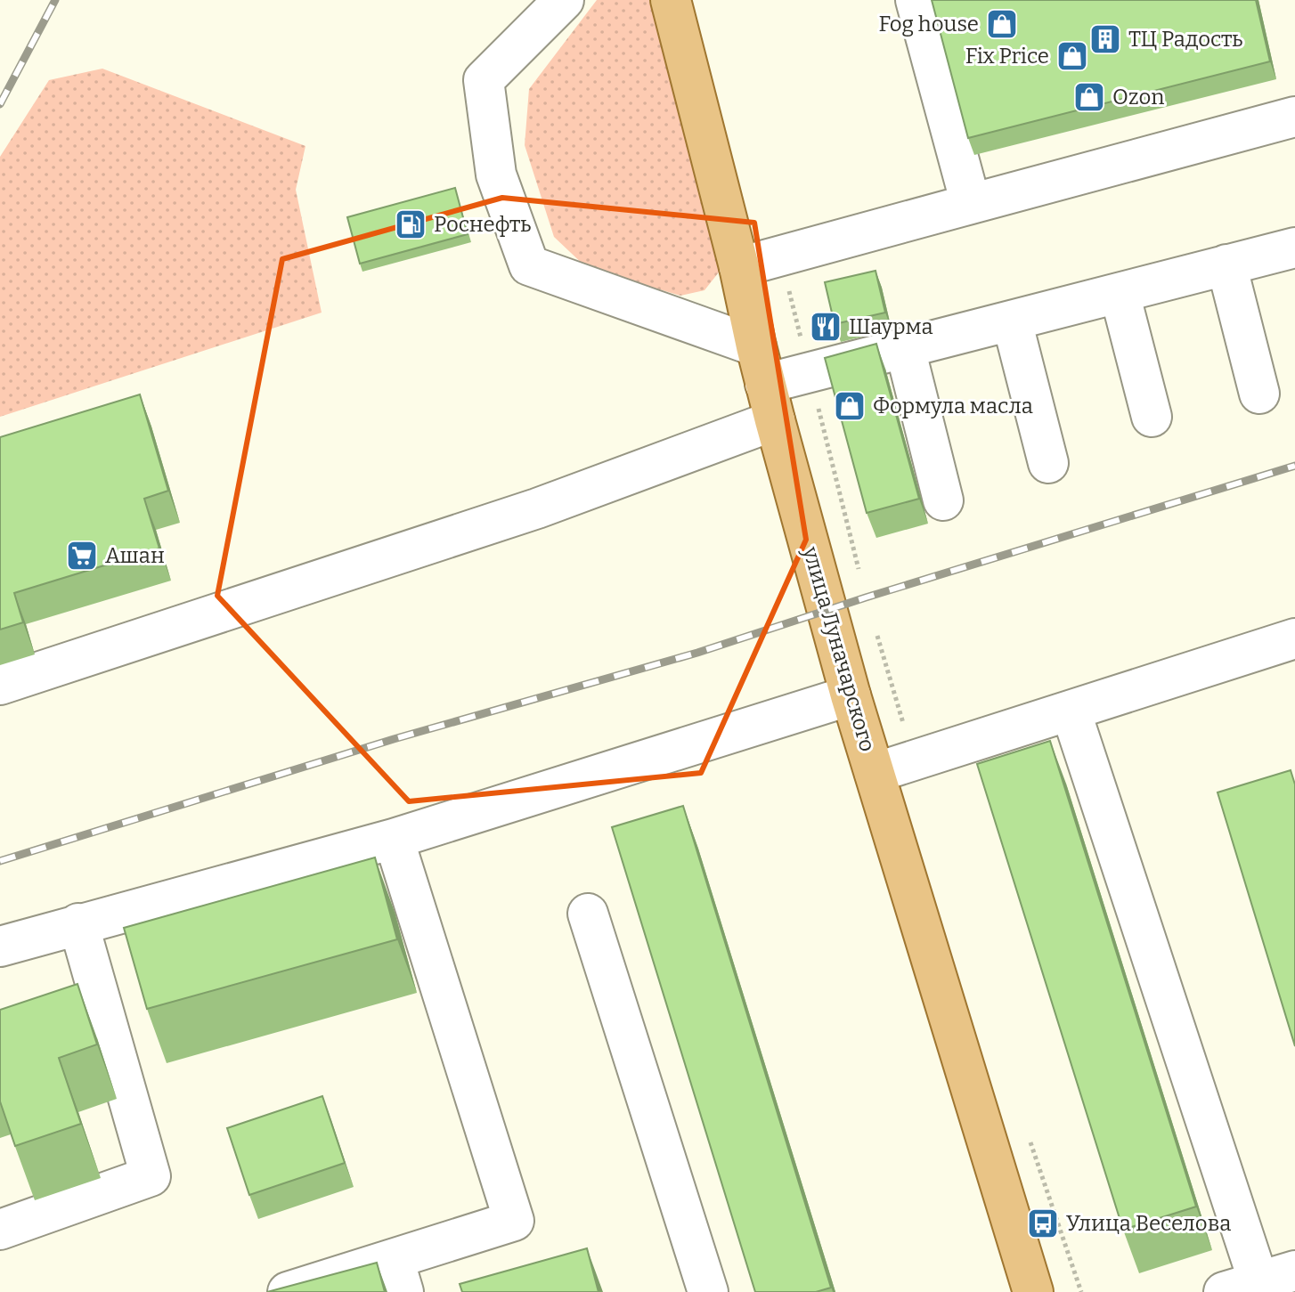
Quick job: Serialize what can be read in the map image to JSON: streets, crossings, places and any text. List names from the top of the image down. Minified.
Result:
{"streets":{"main road":["улица Луначарского"]},"places":{"shop":["Fog house","Fix Price","Ozon","Формула масла"],"building":["ТЦ Радость"],"fuel station":["Роснефть"],"restaurant":["Шаурма"],"supermarket":["Ашан"],"bus stop":["Улица Веселова"]}}
